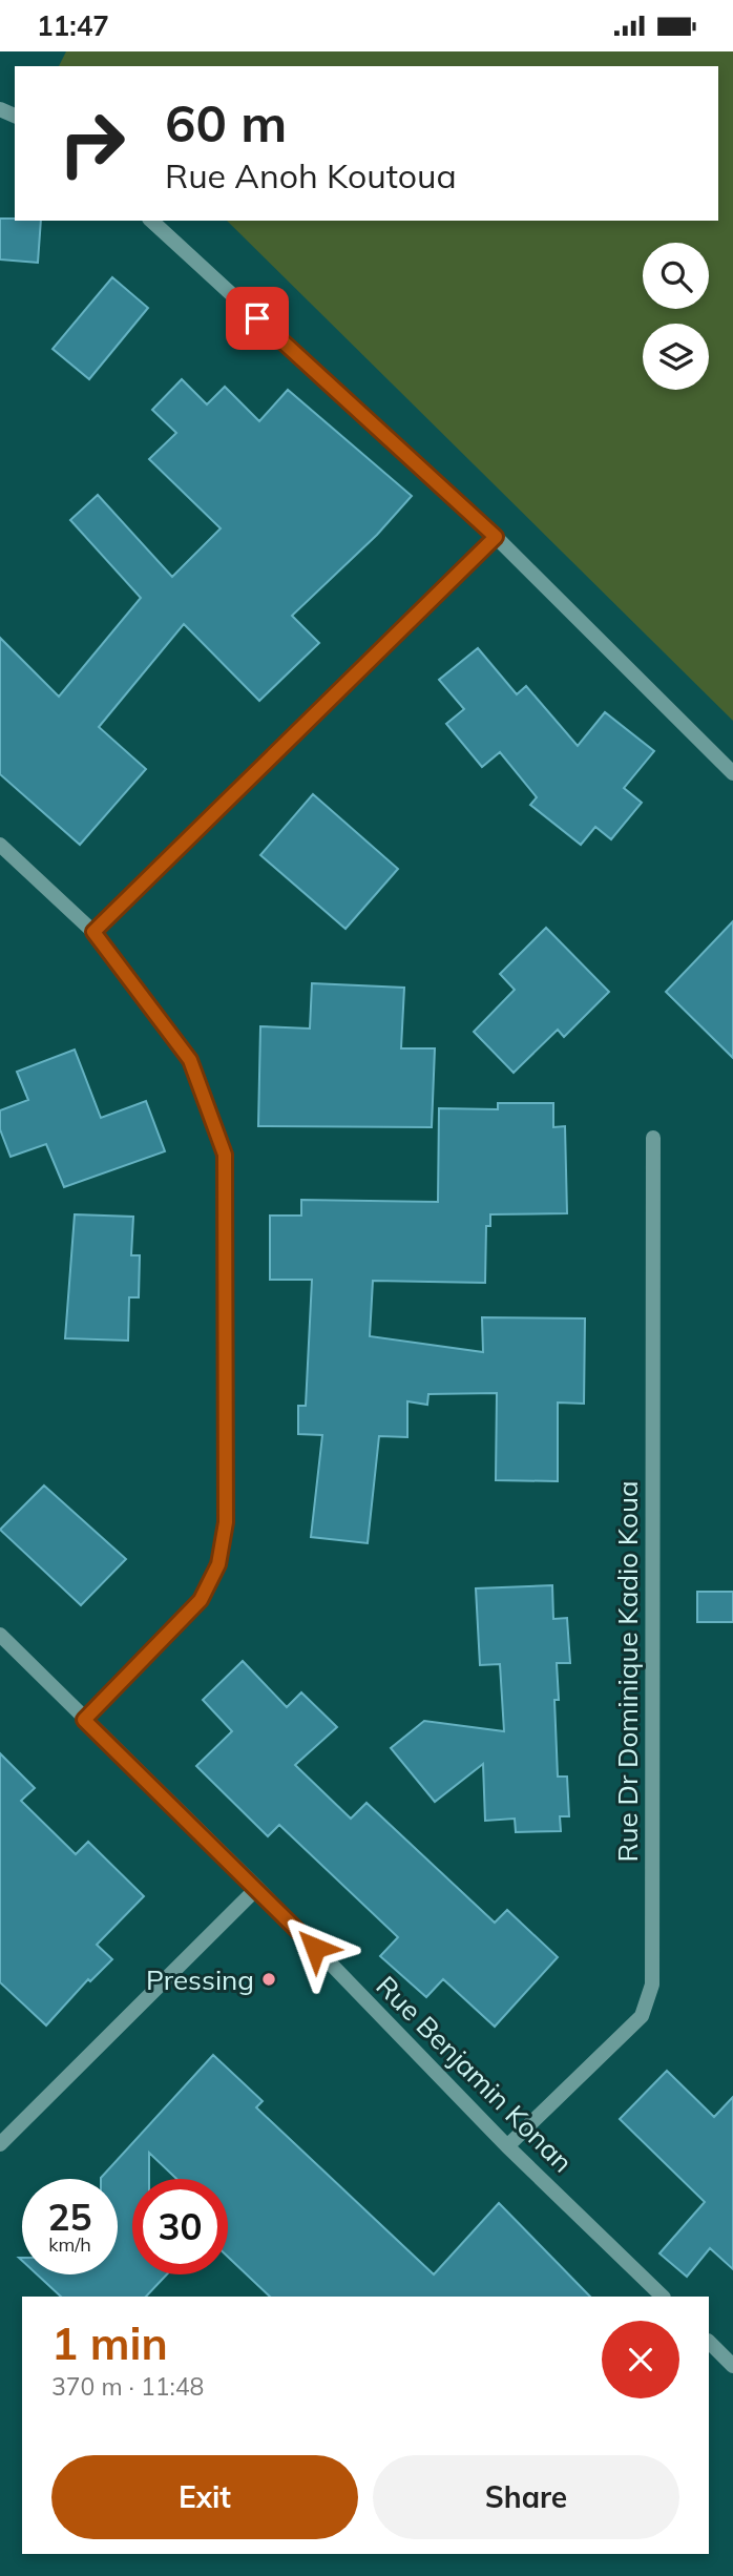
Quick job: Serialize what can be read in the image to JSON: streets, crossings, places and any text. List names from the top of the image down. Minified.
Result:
{"streets":{"street":["Rue Dr Dominique Kadio Koua","Rue Benjamin Konan"]},"crossings":[["Rue Dr Dominique Kadio Koua","Rue Benjamin Konan"]],"places":["Pressing"],"page":{"status":"11:47","turn":["60 m","Rue Anoh Koutoua"],"speed":"25 km/h","limit":"30","heading":["1 min","370 m · 11:48"],"buttons":["Exit","Share"]}}
